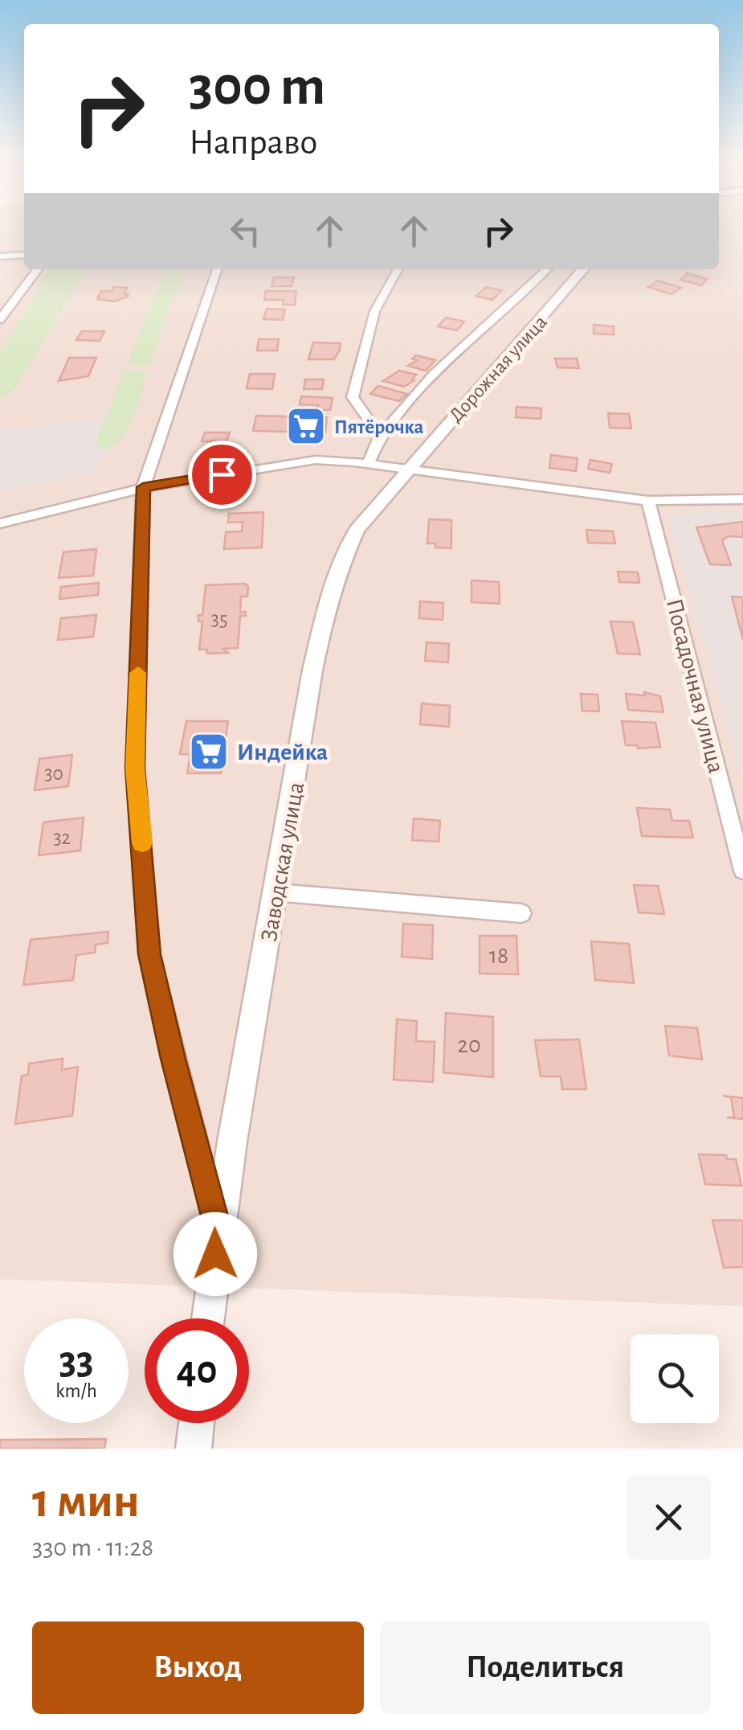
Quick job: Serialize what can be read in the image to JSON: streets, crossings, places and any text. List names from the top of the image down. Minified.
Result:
{"streets":{"street":["Дорожная улица","Посадочная улица","Заводская улица"]},"crossings":[["Дорожная улица","Заводская улица"]],"places":{"supermarket":["Пятёрочка","Индейка"]},"house_numbers":["35","30","32","18","20"],"page":{"turn":["300 m","Направо"],"speed":"33 km/h","limit":"40","heading":["1 мин","330 m · 11:28"],"buttons":["Выход","Поделиться"]}}
